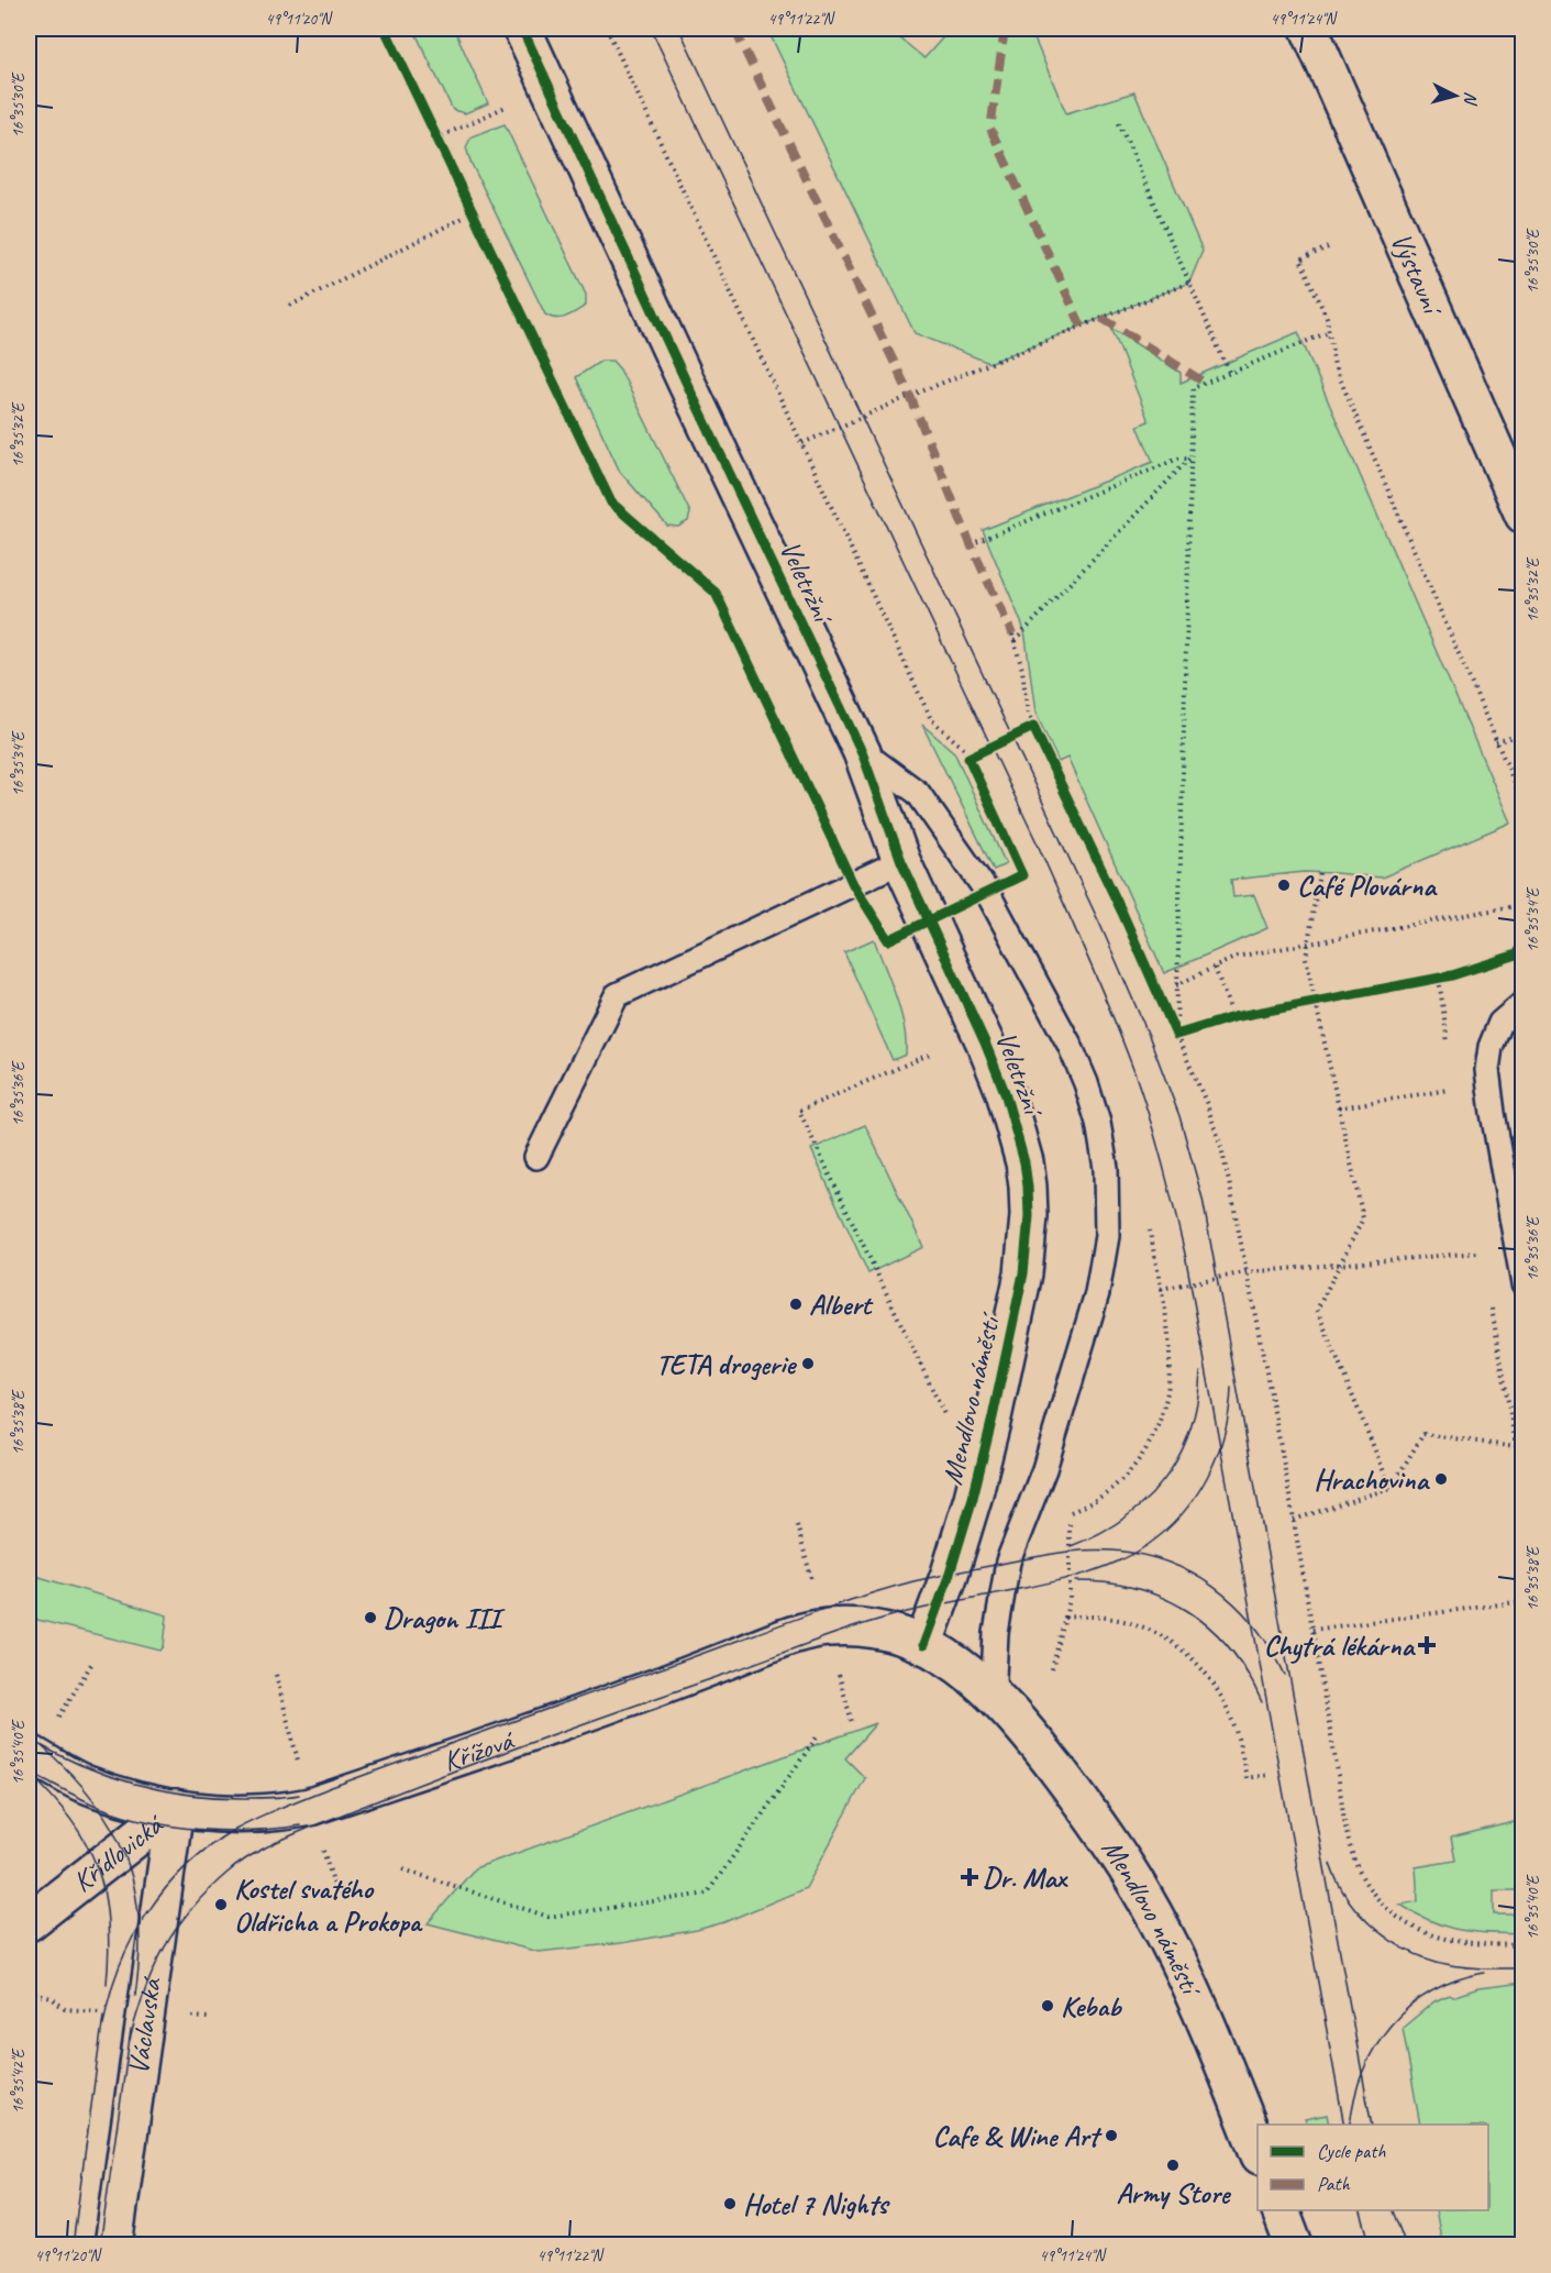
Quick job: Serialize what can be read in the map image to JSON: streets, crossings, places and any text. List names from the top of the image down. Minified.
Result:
{"streets":{"street":["Výstavní","Veletržní","Mendlovo náměstí","Křížová","Křídlovická","Václavská"]},"crossings":[["Veletržní","Mendlovo náměstí"],["Mendlovo náměstí","Křížová"],["Křížová","Křídlovická"],["Křížová","Václavská"],["Křídlovická","Václavská"]],"places":{"other":["Café Plovárna","Albert","TETA drogerie","Hrachovina","Dragon III","Kostel svatého Oldřicha a Prokopa","Kebab","Cafe & Wine Art","Army Store","Hotel 7 Nights"],"health":["Chytrá lékárna","Dr. Max"]},"legend":["Cycle path","Path"],"north":"right","coordinates":["49°11'20\"N","49°11'22\"N","49°11'24\"N","16°35'30\"E","16°35'32\"E","16°35'34\"E","16°35'36\"E","16°35'38\"E","16°35'40\"E","16°35'42\"E"]}
